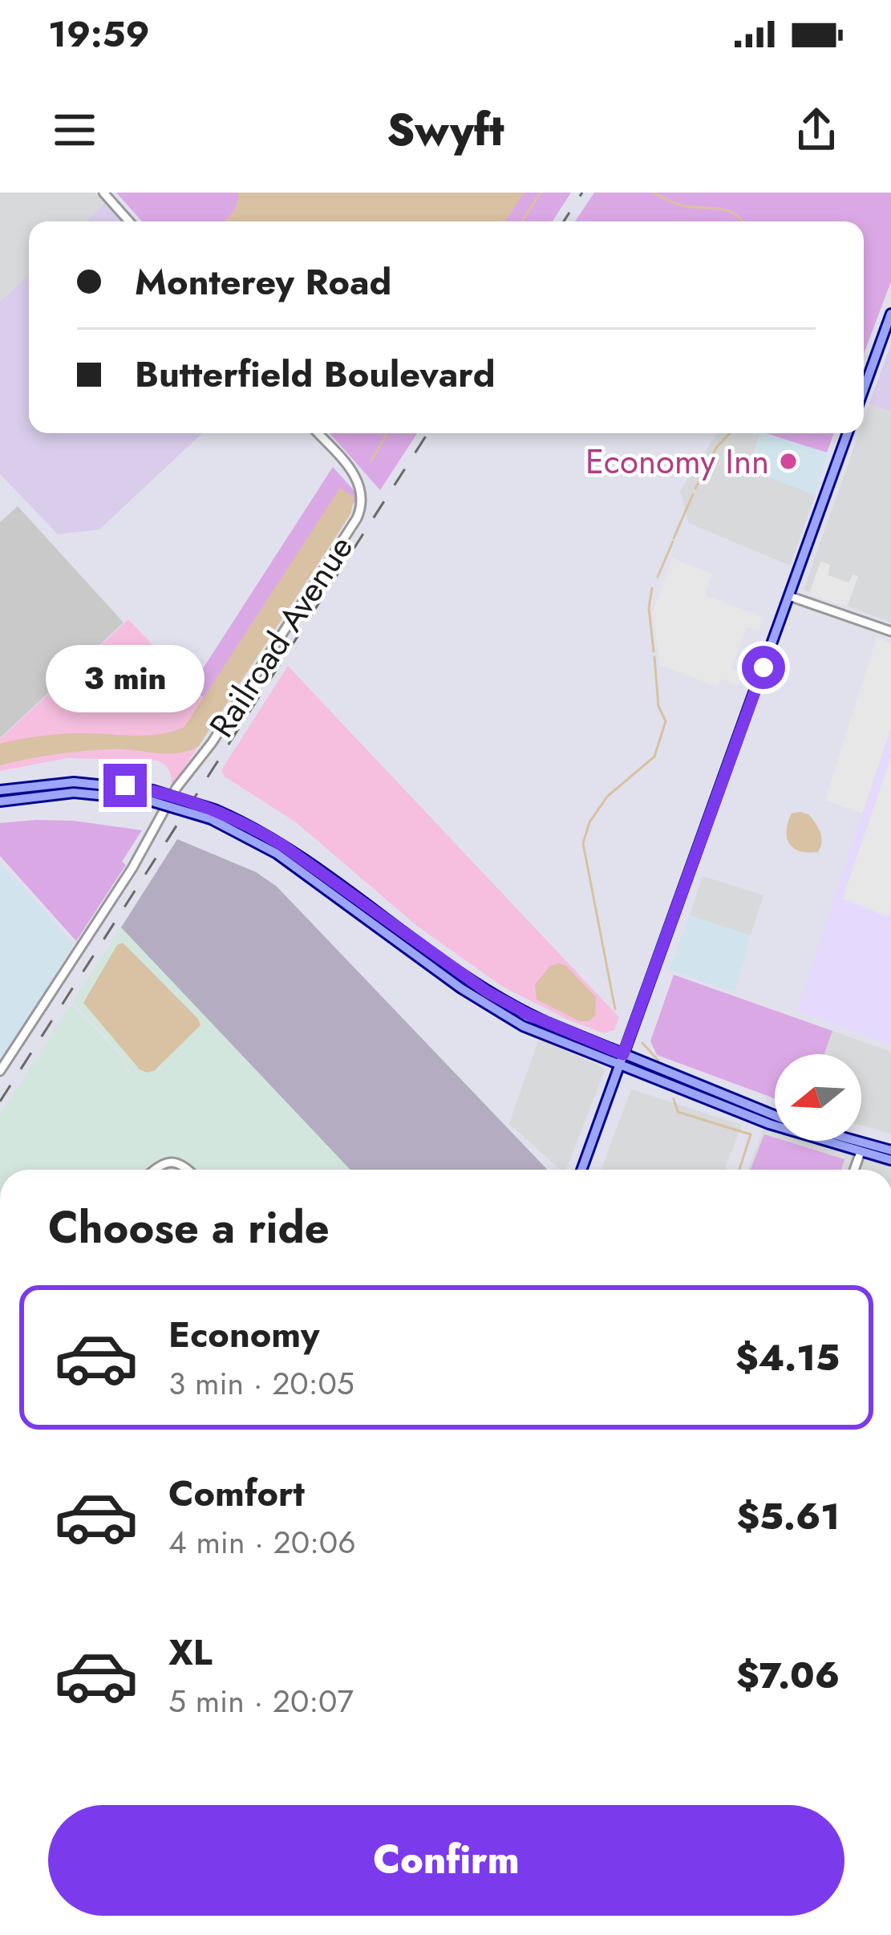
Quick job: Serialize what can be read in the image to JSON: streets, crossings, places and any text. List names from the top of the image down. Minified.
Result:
{"streets":{"street":["Railroad Avenue"]},"places":["Economy Inn"],"north":"left","page":{"status":"19:59","header":"Swyft","banner":["Monterey Road","Butterfield Boulevard"],"bubble":"3 min","heading":"Choose a ride","list":[{"name":"Economy","note":"3 min · 20:05","value":"$4.15"},{"name":"Comfort","note":"4 min · 20:06","value":"$5.61"},{"name":"XL","note":"5 min · 20:07","value":"$7.06"}],"buttons":"Confirm"}}
